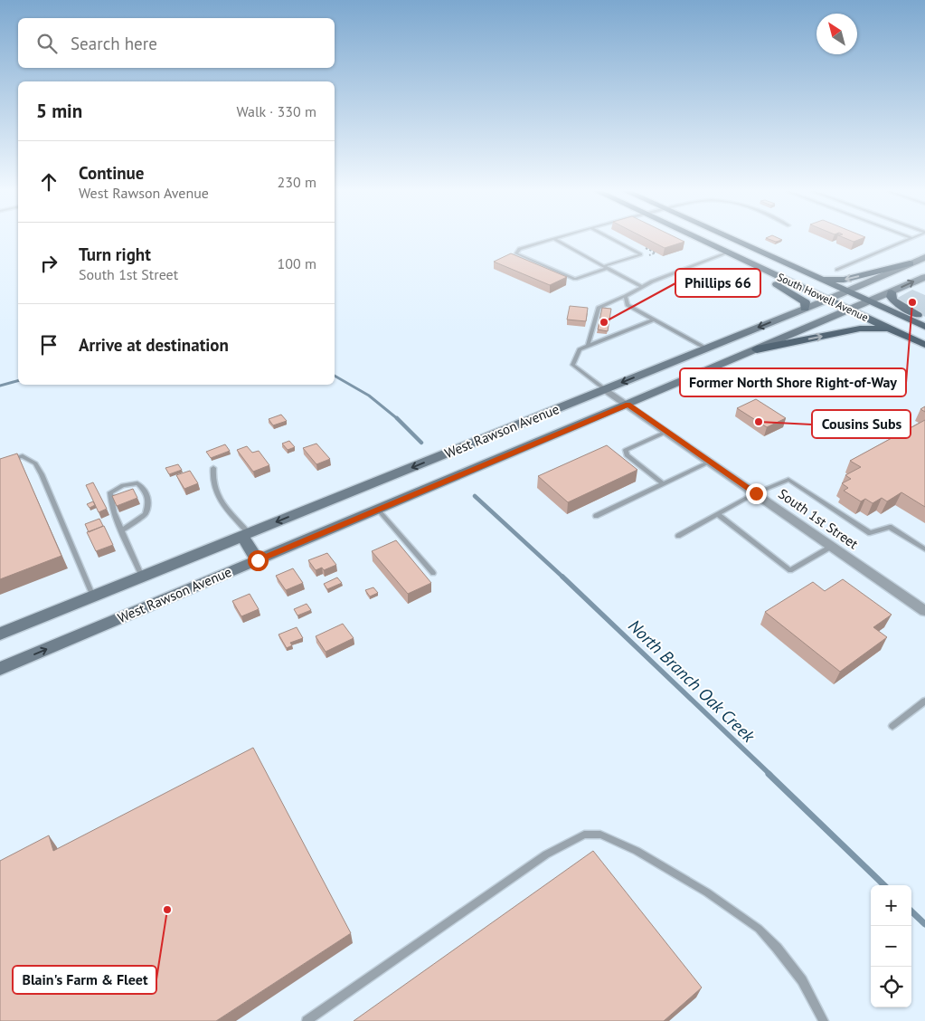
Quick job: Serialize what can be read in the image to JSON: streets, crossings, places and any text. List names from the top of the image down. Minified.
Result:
{"streets":{"main road":["South Howell Avenue","West Rawson Avenue"],"street":["South 1st Street"]},"crossings":[["South Howell Avenue","West Rawson Avenue"],["West Rawson Avenue","South 1st Street"]],"water":["North Branch Oak Creek"],"places":["Former North Shore Right-of-Way","Phillips 66","Cousins Subs","Blain's Farm & Fleet"],"north":"top left","page":{"search":"Search here","heading":["5 min","Walk · 330 m"],"list":[["Continue","West Rawson Avenue","230 m"],["Turn right","South 1st Street","100 m"],"Arrive at destination"],"map_buttons":["+","−"]}}
